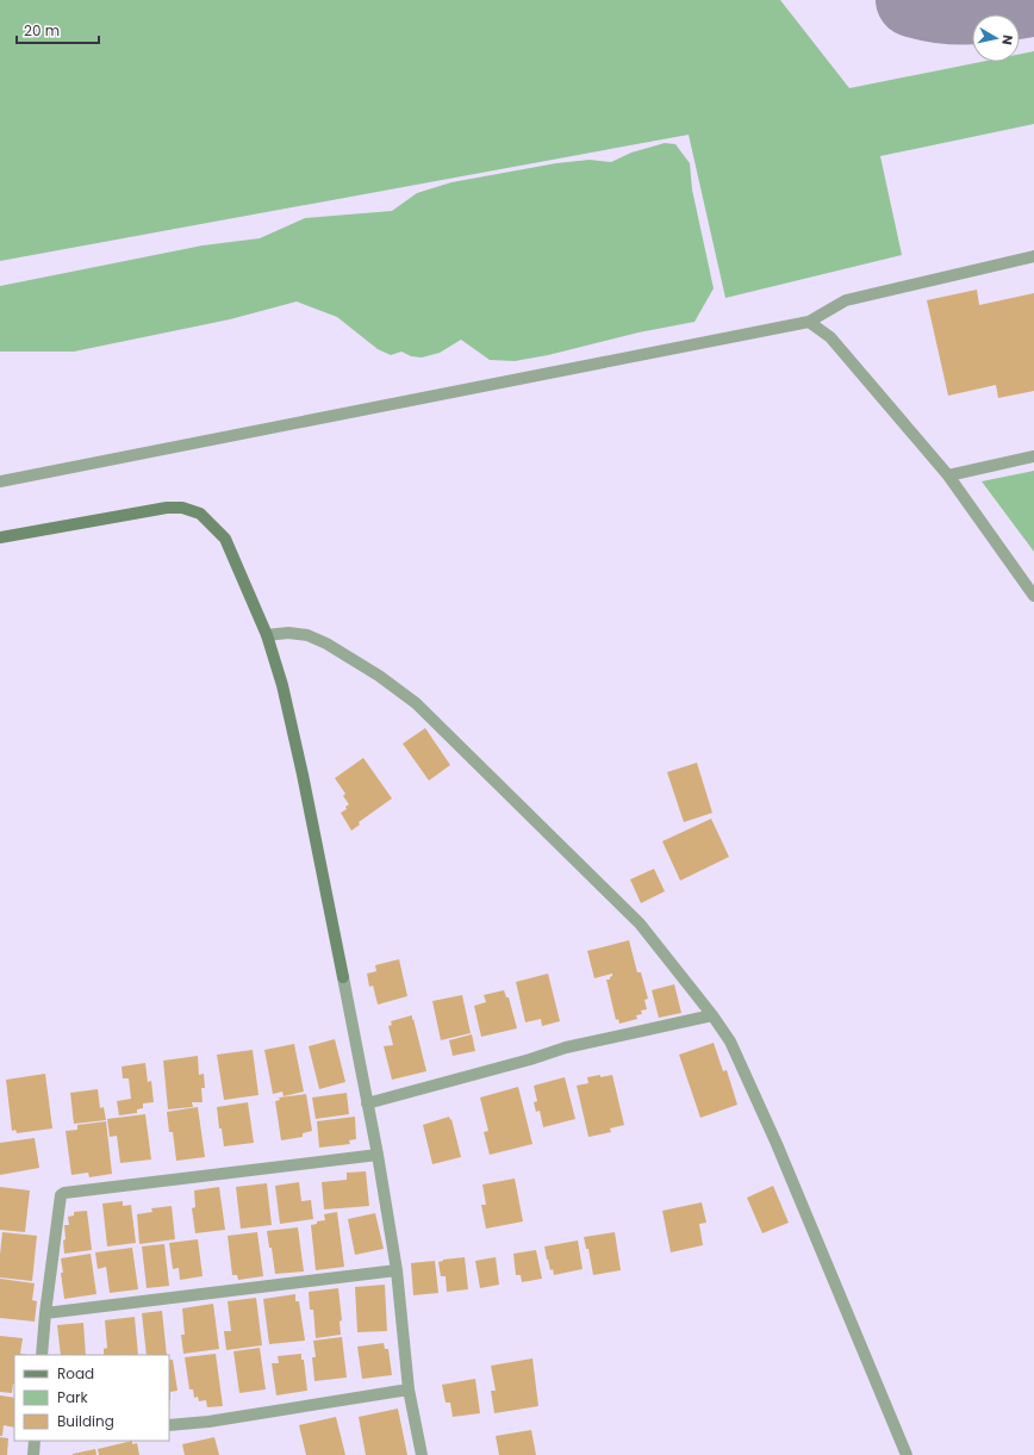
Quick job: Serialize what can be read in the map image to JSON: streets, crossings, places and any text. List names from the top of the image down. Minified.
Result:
{"legend":["Road","Park","Building"],"scale_bar":"20 m","north":"right"}
